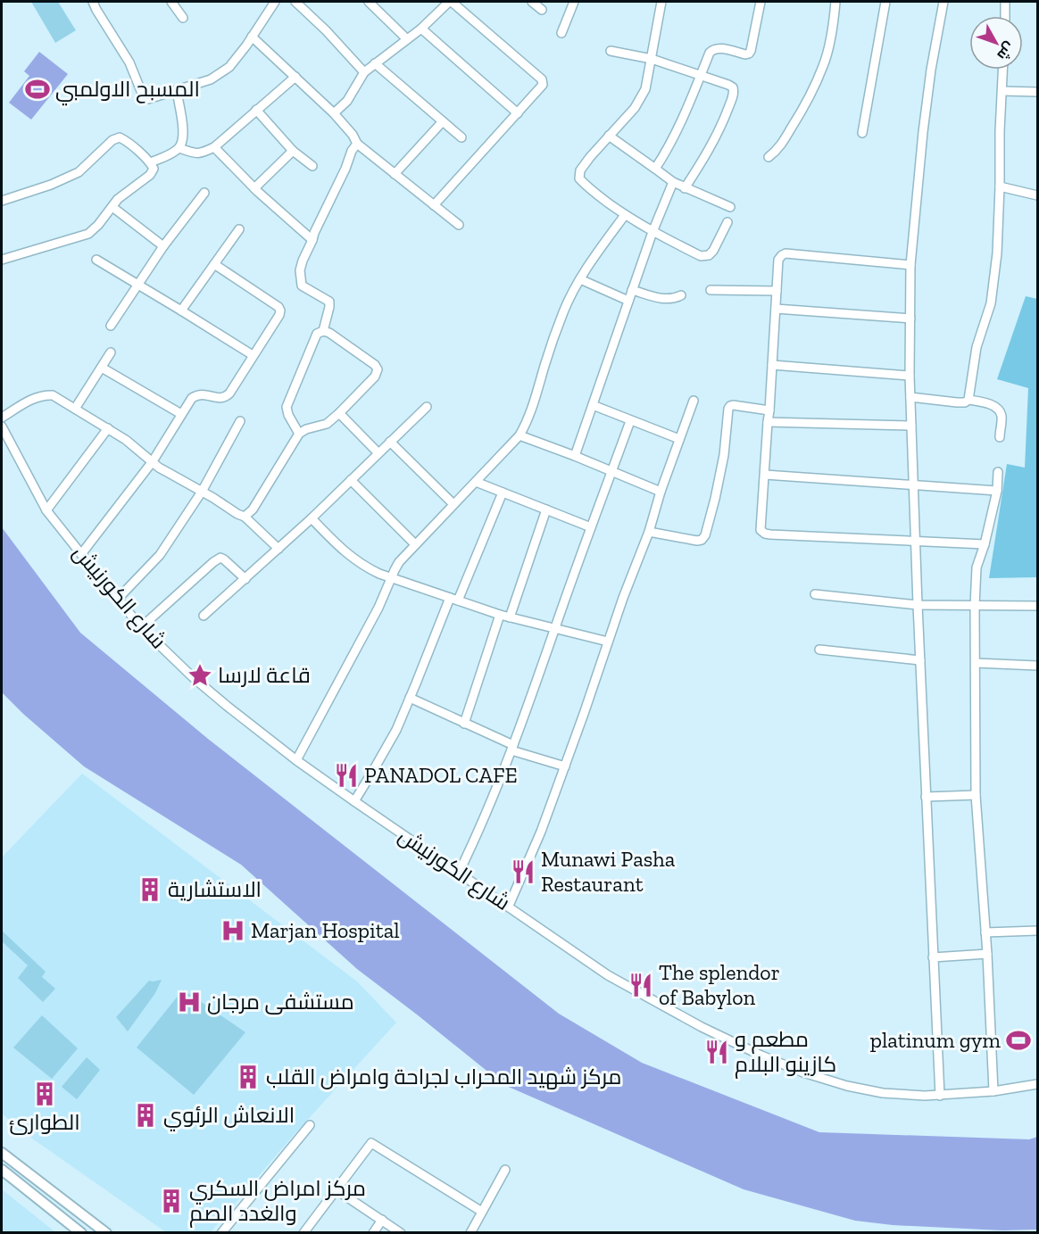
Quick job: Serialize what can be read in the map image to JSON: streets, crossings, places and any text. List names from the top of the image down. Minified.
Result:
{"streets":{"street":["شارع الكورنيش"]},"places":{"sports":["المسبح الاولمبي","platinum gym"],"place":["قاعة لارسا"],"restaurant":["PANADOL CAFE","Munawi Pasha Restaurant","The splendor of Babylon","مطعم و كازينو البلام"],"building":["الاستشارية","مركز شهيد المحراب لجراحة وامراض القلب","الطوارئ","الانعاش الرئوي","مركز امراض السكري والغدد الصم"],"hospital":["Marjan Hospital","مستشفى مرجان"]},"north":"bottom right"}
